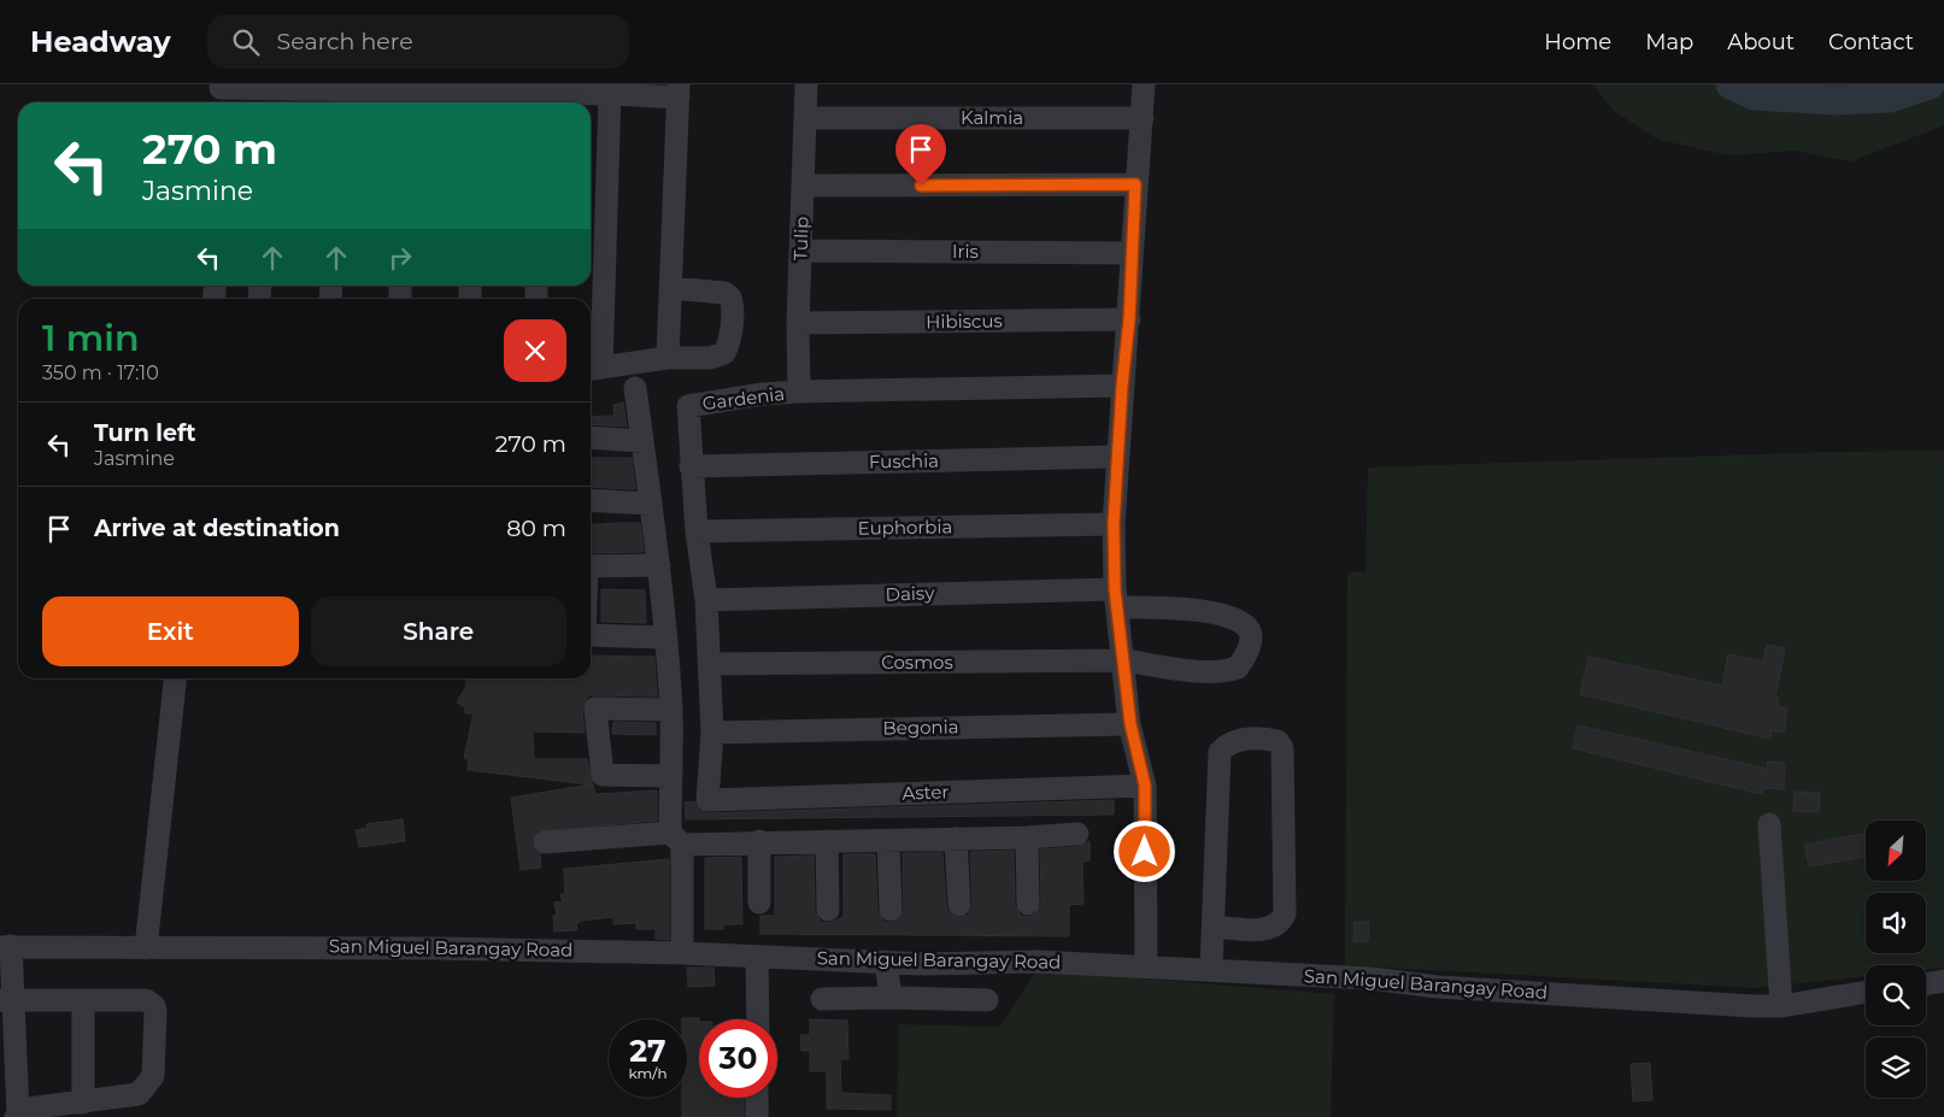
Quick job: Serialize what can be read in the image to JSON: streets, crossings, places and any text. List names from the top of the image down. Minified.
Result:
{"streets":{"street":["Kalmia","Tulip","Iris","Hibiscus","Gardenia","Fuschia","Euphorbia","Daisy","Cosmos","Begonia","Aster","San Miguel Barangay Road"]},"crossings":[["Kalmia","Tulip"],["Tulip","Iris"],["Tulip","Hibiscus"],["Tulip","Gardenia"],["Gardenia","Fuschia"],["Gardenia","Euphorbia"],["Gardenia","Daisy"],["Gardenia","Cosmos"],["Gardenia","Begonia"],["Gardenia","Aster"],["Daisy","Cosmos"]],"north":"bottom left","page":{"header":"Headway","search":"Search here","nav":["Home","Map","About","Contact"],"turn":["270 m","Jasmine"],"heading":["1 min","350 m · 17:10"],"list":[{"name":"Turn left","note":"Jasmine","value":"270 m"},{"name":"Arrive at destination","value":"80 m"}],"buttons":["Exit","Share"],"speed":"27 km/h","limit":"30"}}
